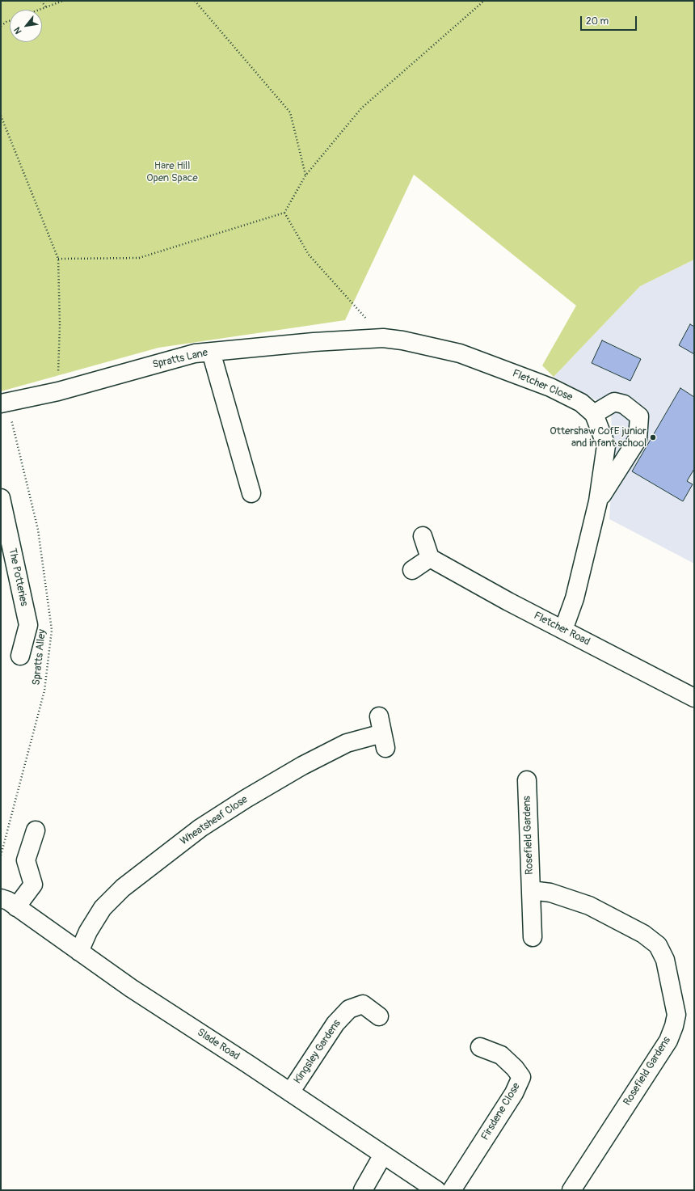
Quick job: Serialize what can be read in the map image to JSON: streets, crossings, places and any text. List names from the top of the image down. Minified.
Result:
{"streets":{"street":["Spratts Lane","Fletcher Close","The Potteries","Fletcher Road","Wheatsheaf Close","Rosefield Gardens","Slade Road","Kingsley Gardens","Firsdene Close"],"path":["Spratts Alley"]},"crossings":[["Spratts Lane","Fletcher Close"],["Spratts Lane","Spratts Alley"],["Fletcher Close","Fletcher Road"],["Wheatsheaf Close","Slade Road"],["Slade Road","Kingsley Gardens"]],"parks":["Hare Hill Open Space"],"places":["Ottershaw CofE junior and infant school"],"scale_bar":"20 m","north":"bottom left"}
